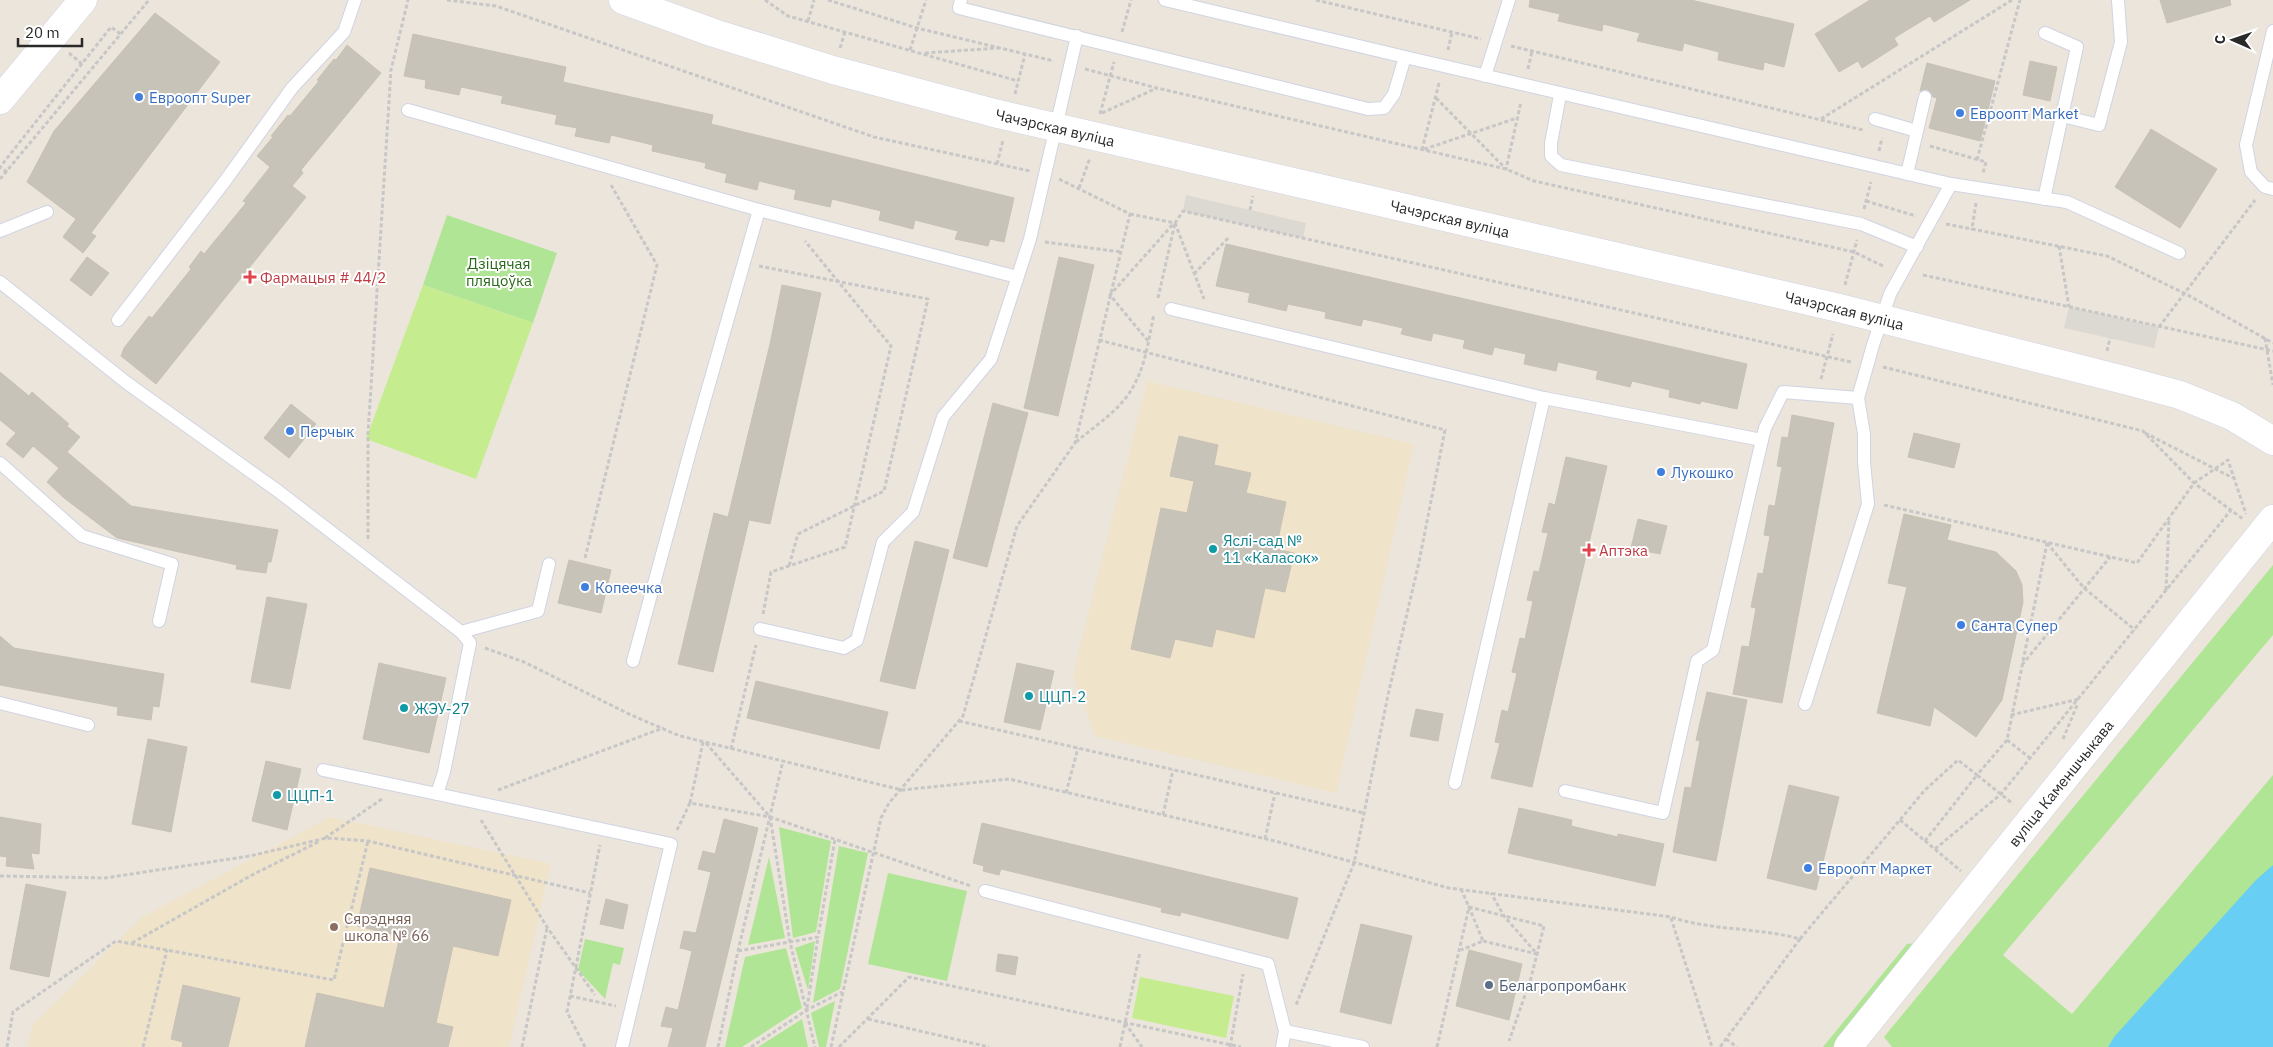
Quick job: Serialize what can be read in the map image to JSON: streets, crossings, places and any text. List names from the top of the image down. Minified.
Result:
{"streets":{"main road":["Чачэрская вуліца","вуліца Каменшчыкава"]},"parks":["Дзіцячая пляцоўка"],"places":{"other":["Евроопт Super","Евроопт Market","Перчык","Лукошко","Яслі-сад № 11 «Каласок»","Копеечка","Санта Супер","ЦЦП-2","ЖЭУ-27","ЦЦП-1","Евроопт Маркет","Сярэдняя школа № 66","Белагропромбанк"],"health":["Фармацыя # 44/2","Аптэка"]},"scale_bar":"20 m","north":"left"}
